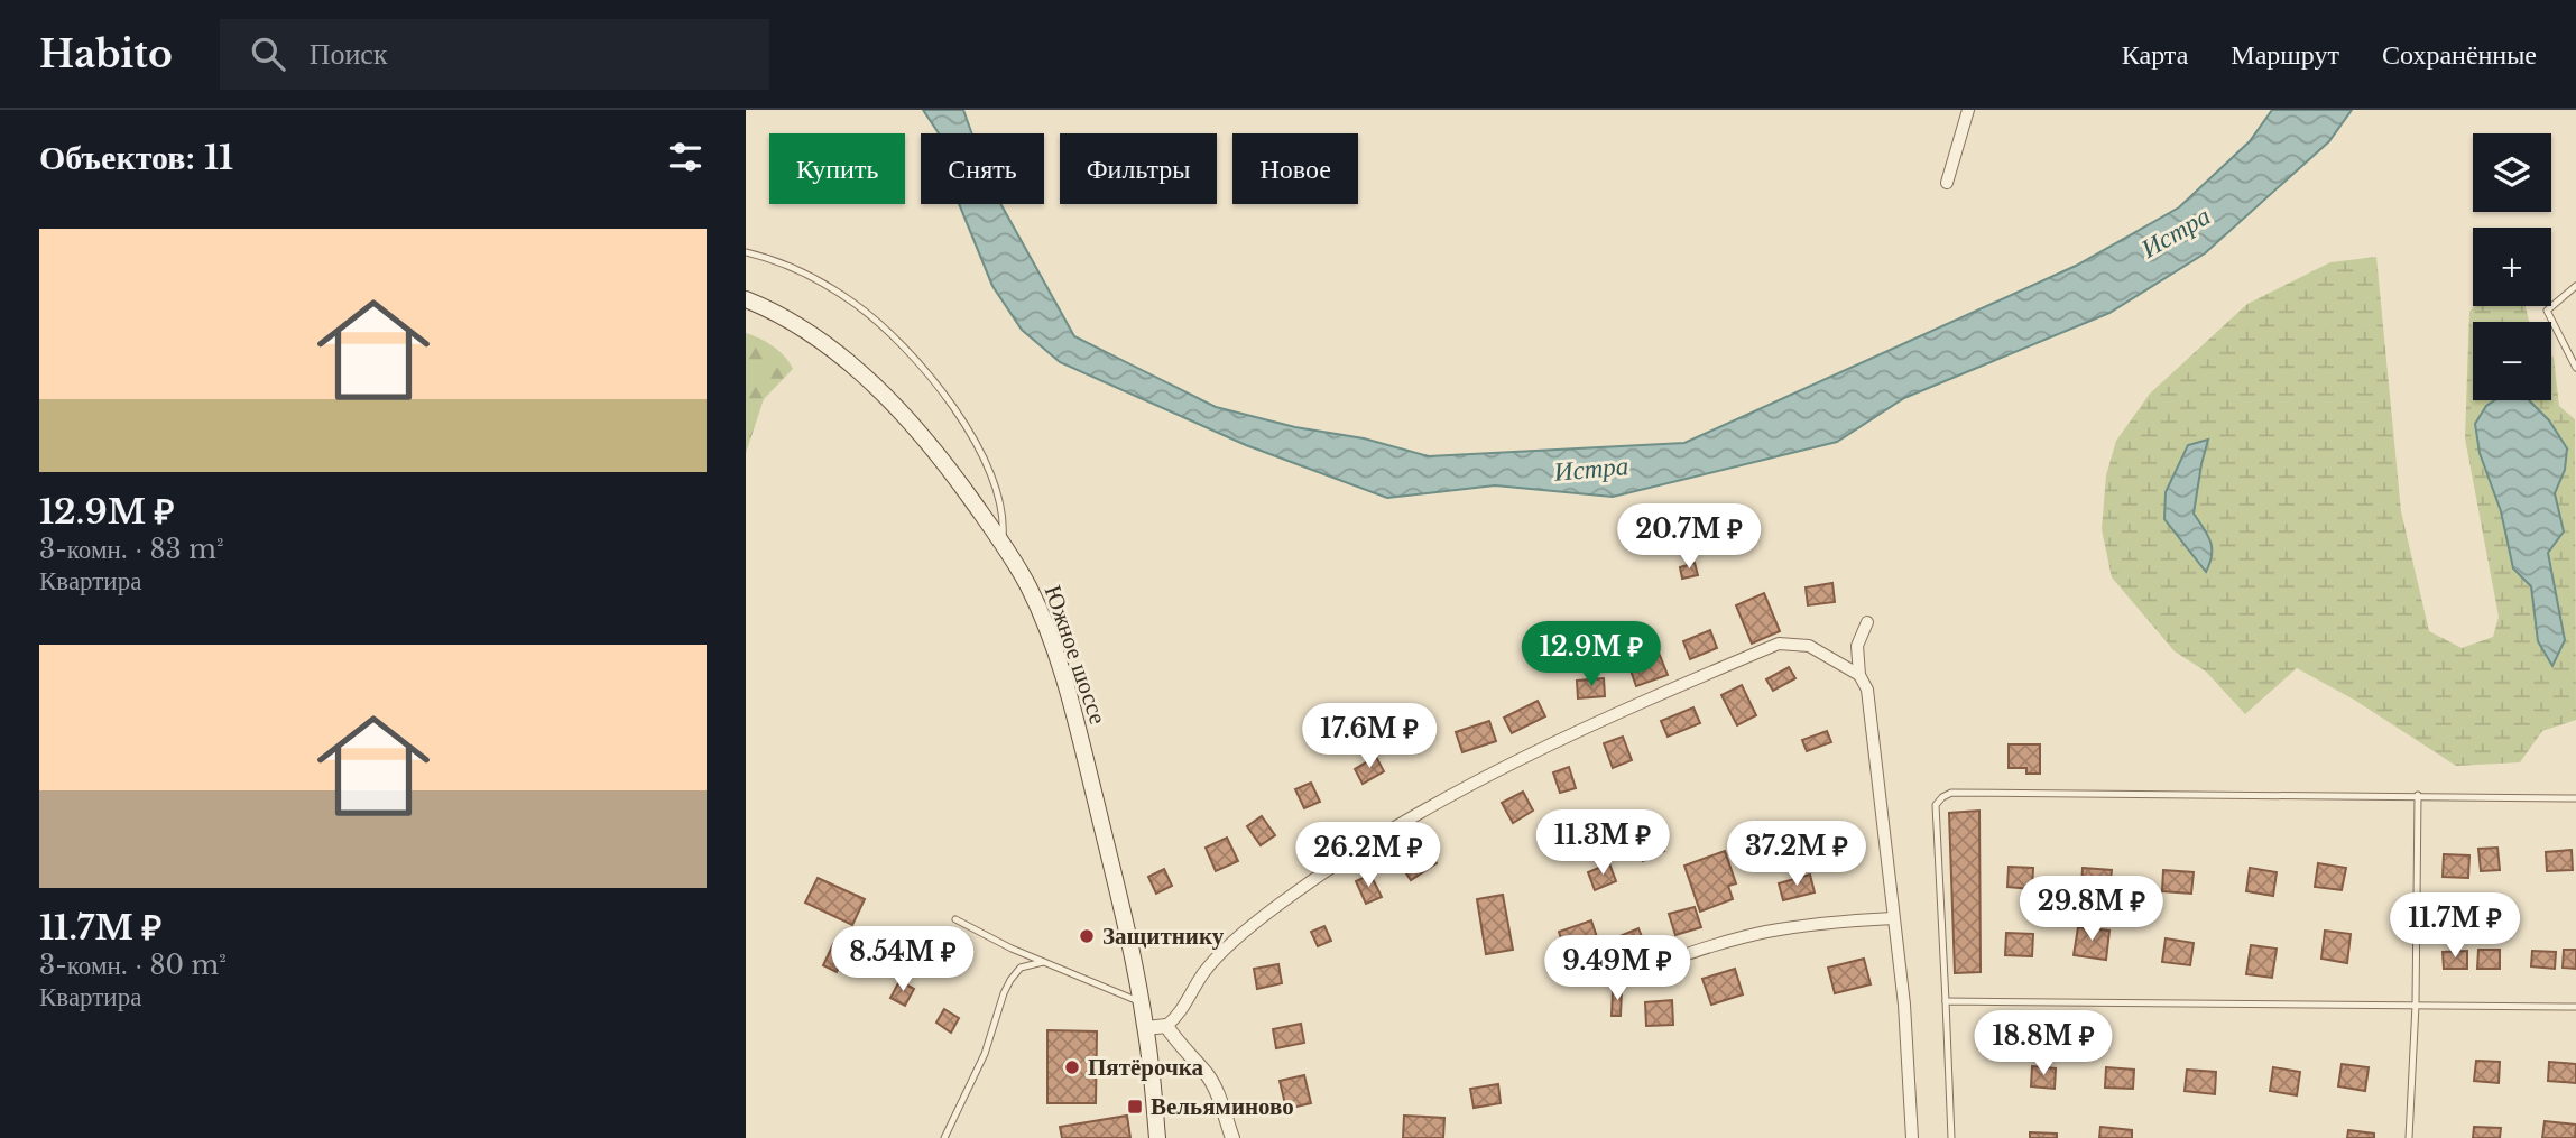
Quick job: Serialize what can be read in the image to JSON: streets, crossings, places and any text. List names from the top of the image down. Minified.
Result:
{"streets":{"main road":["Южное шоссе"]},"water":["Истра"],"places":{"other":["Защитнику","Пятёрочка"],"transit":["Вельяминово"]},"page":{"header":"Habito","search":"Поиск","nav":["Карта","Маршрут","Сохранённые"],"heading":"Объектов: 11","map_buttons":["+","−"],"chip":["Купить","Снять","Фильтры","Новое"],"list":[{"name":"12.9M ₽","note":"3-комн. · 83 m² · Квартира"},{"name":"11.7M ₽","note":"3-комн. · 80 m² · Квартира"}],"price":["20.7M ₽","12.9M ₽","17.6M ₽","11.3M ₽","37.2M ₽","26.2M ₽","29.8M ₽","11.7M ₽","8.54M ₽","9.49M ₽","18.8M ₽"]}}
